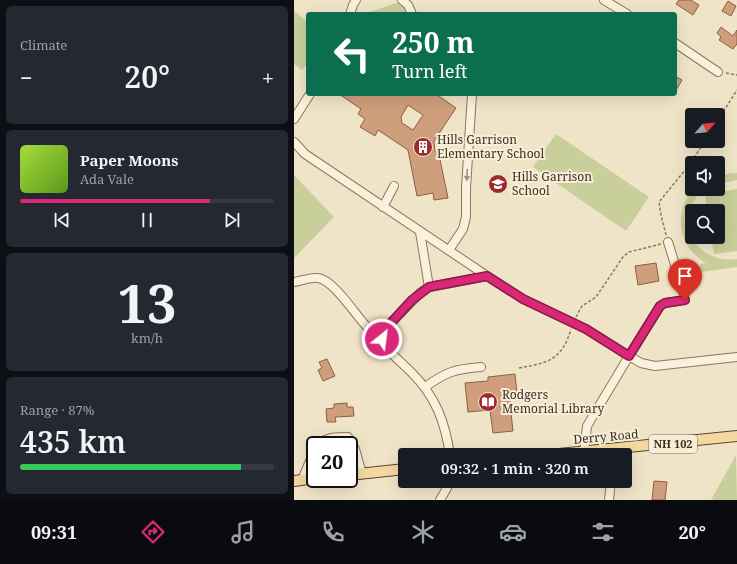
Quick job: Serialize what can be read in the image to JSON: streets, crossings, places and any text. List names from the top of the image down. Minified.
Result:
{"streets":{"main road":["Derry Road","NH 102"]},"places":{"building":["Hills Garrison Elementary School"],"school or university":["Hills Garrison School"],"library":["Rodgers Memorial Library"]},"north":"top right","page":{"tile":["Climate",["13","km/h"],["Range · 87%","435 km"]],"turn":["250 m","Turn left"],"heat":["−","20°","+"],"song":["Paper Moons","Ada Vale"],"limit":"20","trip":"09:32 · 1 min · 320 m","tabs":["09:31","20°"]}}
